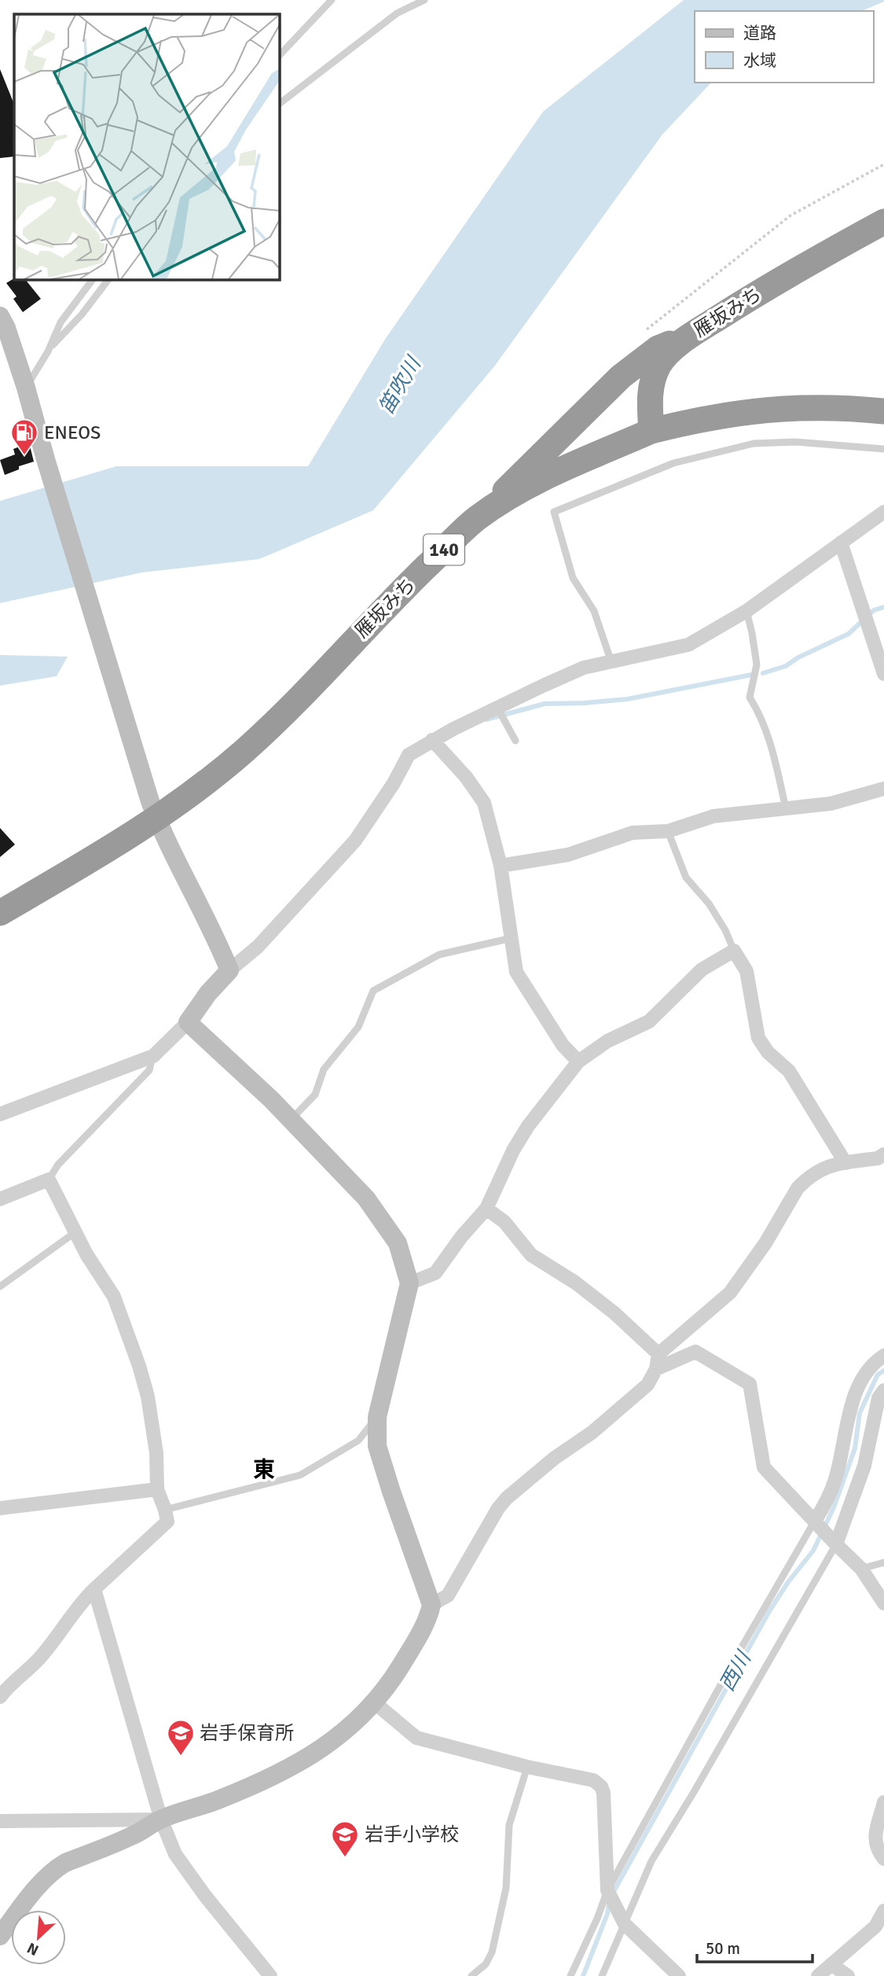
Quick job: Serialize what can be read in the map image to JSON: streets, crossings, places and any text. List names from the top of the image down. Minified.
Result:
{"streets":{"highway":["雁坂みち","140"]},"crossings":[["雁坂みち","140"]],"districts":["東"],"water":["笛吹川","西川"],"places":{"fuel station":["ENEOS"],"school or university":["岩手保育所","岩手小学校"]},"legend":["道路","水域"],"scale_bar":"50 m","north":"bottom left"}
